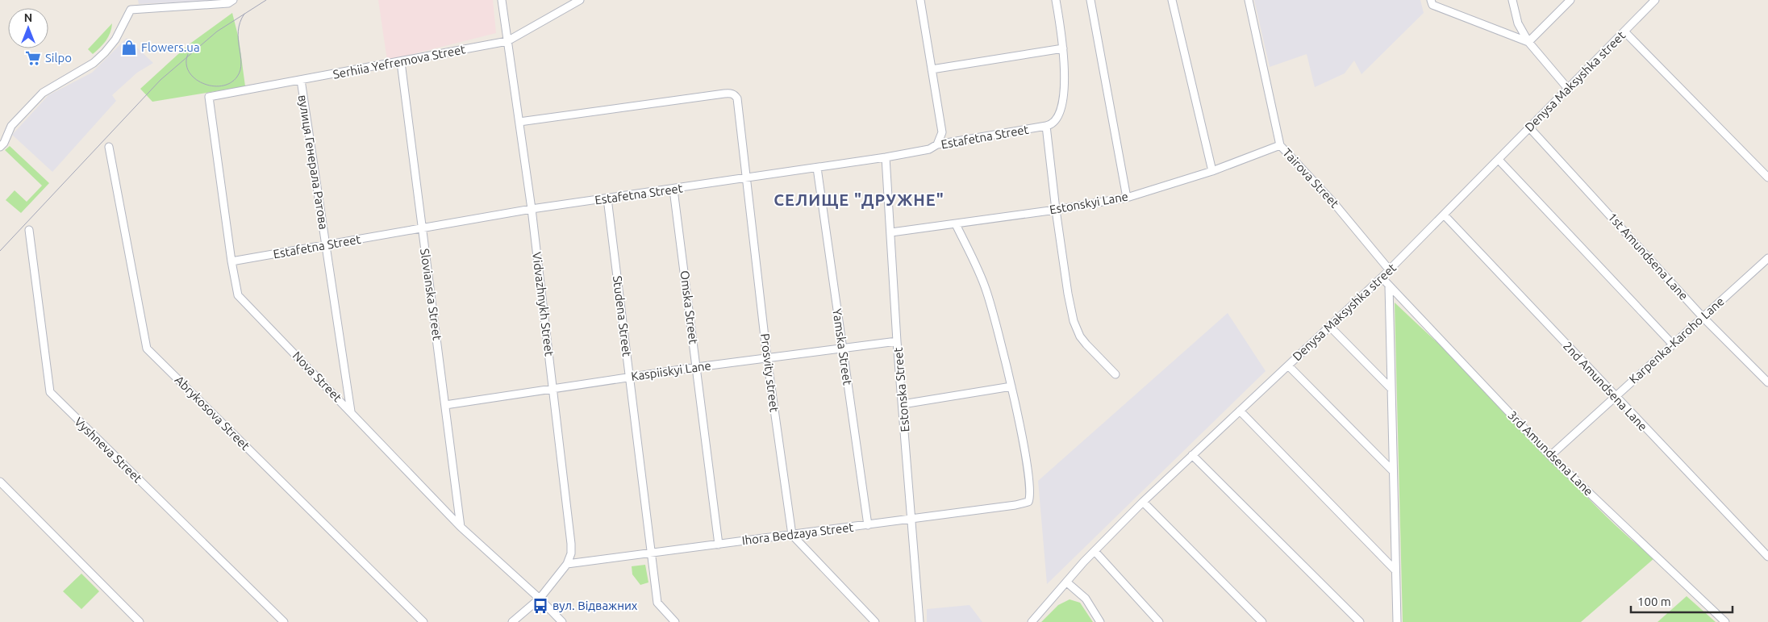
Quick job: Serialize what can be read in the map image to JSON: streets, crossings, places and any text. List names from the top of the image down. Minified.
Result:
{"streets":{"street":["Serhiia Yefremova Street","Denysa Maksyshka street","Estafetna Street","вулиця Генерала Ратова","Tairova Street","Estonskyi Lane","1st Amundsena Lane","Slovianska Street","Vidvazhnykh Street","Omska Street","Studena Street","Karpenka-Karoho Lane","Yamska Street","Kaspiiskyi Lane","Prosvity street","Nova Street","2nd Amundsena Lane","Estonska Street","Abrykosova Street","Vyshneva Street","3rd Amundsena Lane","Ihora Bedzaya Street"]},"crossings":[["Serhiia Yefremova Street","вулиця Генерала Ратова"],["Serhiia Yefremova Street","Slovianska Street"],["Serhiia Yefremova Street","Vidvazhnykh Street"],["Serhiia Yefremova Street","Nova Street"],["Denysa Maksyshka street","Tairova Street"],["Denysa Maksyshka street","1st Amundsena Lane"],["Denysa Maksyshka street","2nd Amundsena Lane"],["Denysa Maksyshka street","3rd Amundsena Lane"],["Estafetna Street","вулиця Генерала Ратова"],["Estafetna Street","Slovianska Street"],["Estafetna Street","Vidvazhnykh Street"],["Estafetna Street","Omska Street"],["Estafetna Street","Studena Street"],["Estafetna Street","Yamska Street"],["Estafetna Street","Prosvity street"],["Estafetna Street","Nova Street"],["Estafetna Street","Estonska Street"],["вулиця Генерала Ратова","Nova Street"],["Tairova Street","Estonskyi Lane"],["Estonskyi Lane","Estonska Street"],["1st Amundsena Lane","Karpenka-Karoho Lane"],["Slovianska Street","Kaspiiskyi Lane"],["Slovianska Street","Nova Street"],["Vidvazhnykh Street","Kaspiiskyi Lane"],["Vidvazhnykh Street","Prosvity street"],["Vidvazhnykh Street","Nova Street"],["Vidvazhnykh Street","Ihora Bedzaya Street"],["Omska Street","Kaspiiskyi Lane"],["Omska Street","Ihora Bedzaya Street"],["Studena Street","Kaspiiskyi Lane"],["Studena Street","Ihora Bedzaya Street"],["Karpenka-Karoho Lane","2nd Amundsena Lane"],["Karpenka-Karoho Lane","3rd Amundsena Lane"],["Yamska Street","Kaspiiskyi Lane"],["Yamska Street","Ihora Bedzaya Street"],["Kaspiiskyi Lane","Prosvity street"],["Kaspiiskyi Lane","Estonska Street"],["Prosvity street","Ihora Bedzaya Street"],["Estonska Street","Ihora Bedzaya Street"]],"districts":["СЕЛИЩЕ \"ДРУЖНЕ\""],"places":{"shop":["Flowers.ua"],"supermarket":["Silpo"],"bus stop":["вул. Відважних"]},"scale_bar":"100 m","north":"top"}
